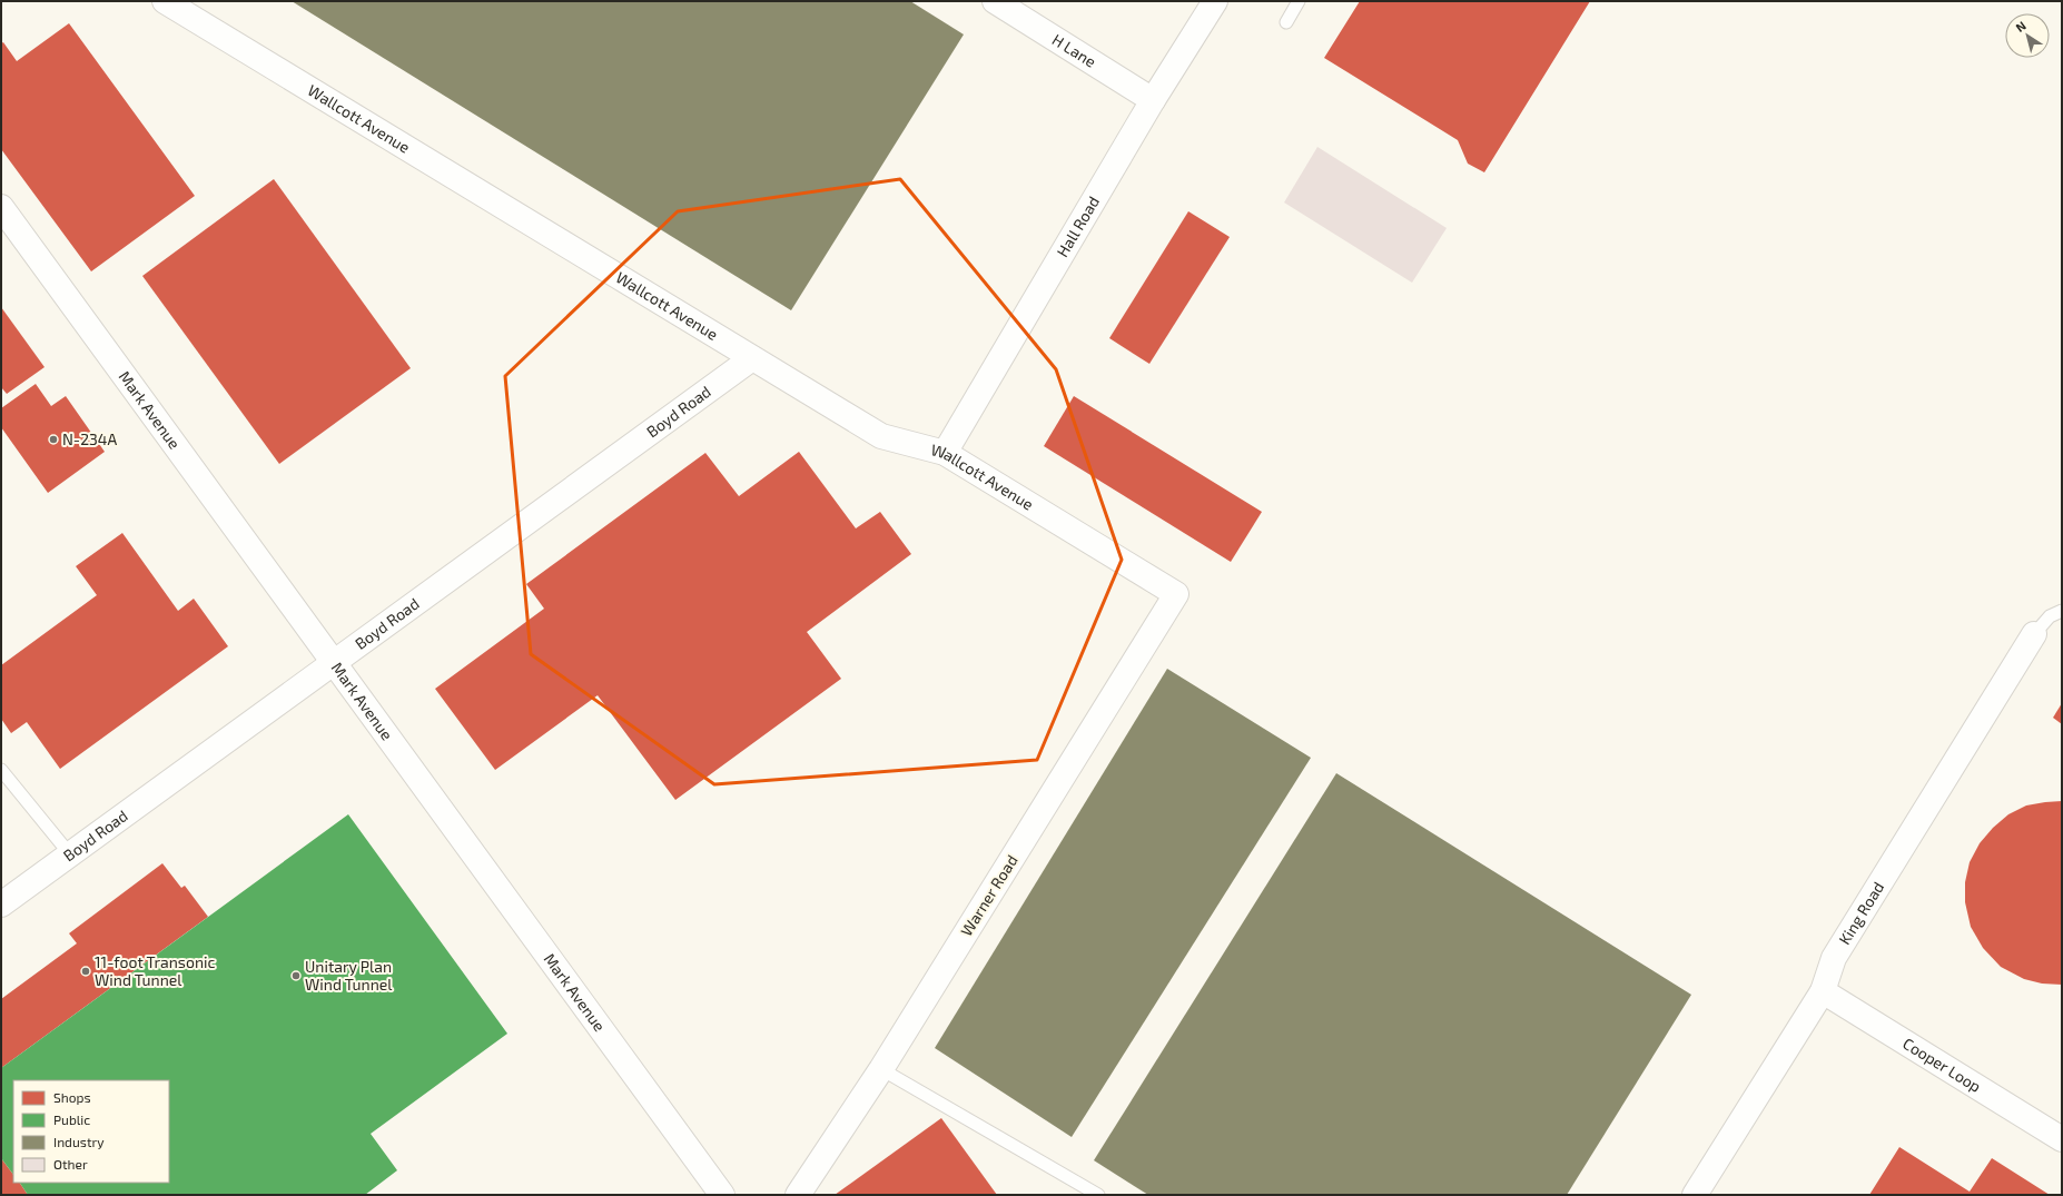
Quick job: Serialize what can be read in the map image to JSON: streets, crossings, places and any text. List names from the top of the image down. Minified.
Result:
{"streets":{"street":["H Lane","Wallcott Avenue","Hall Road","Mark Avenue","Boyd Road","Warner Road","King Road","Cooper Loop"]},"crossings":[["H Lane","Hall Road"],["Wallcott Avenue","Hall Road"],["Wallcott Avenue","Boyd Road"],["Wallcott Avenue","Warner Road"],["Mark Avenue","Boyd Road"],["King Road","Cooper Loop"]],"places":["N-234A","11-foot Transonic Wind Tunnel","Unitary Plan Wind Tunnel"],"legend":["Shops","Public","Industry","Other"],"north":"top left"}
